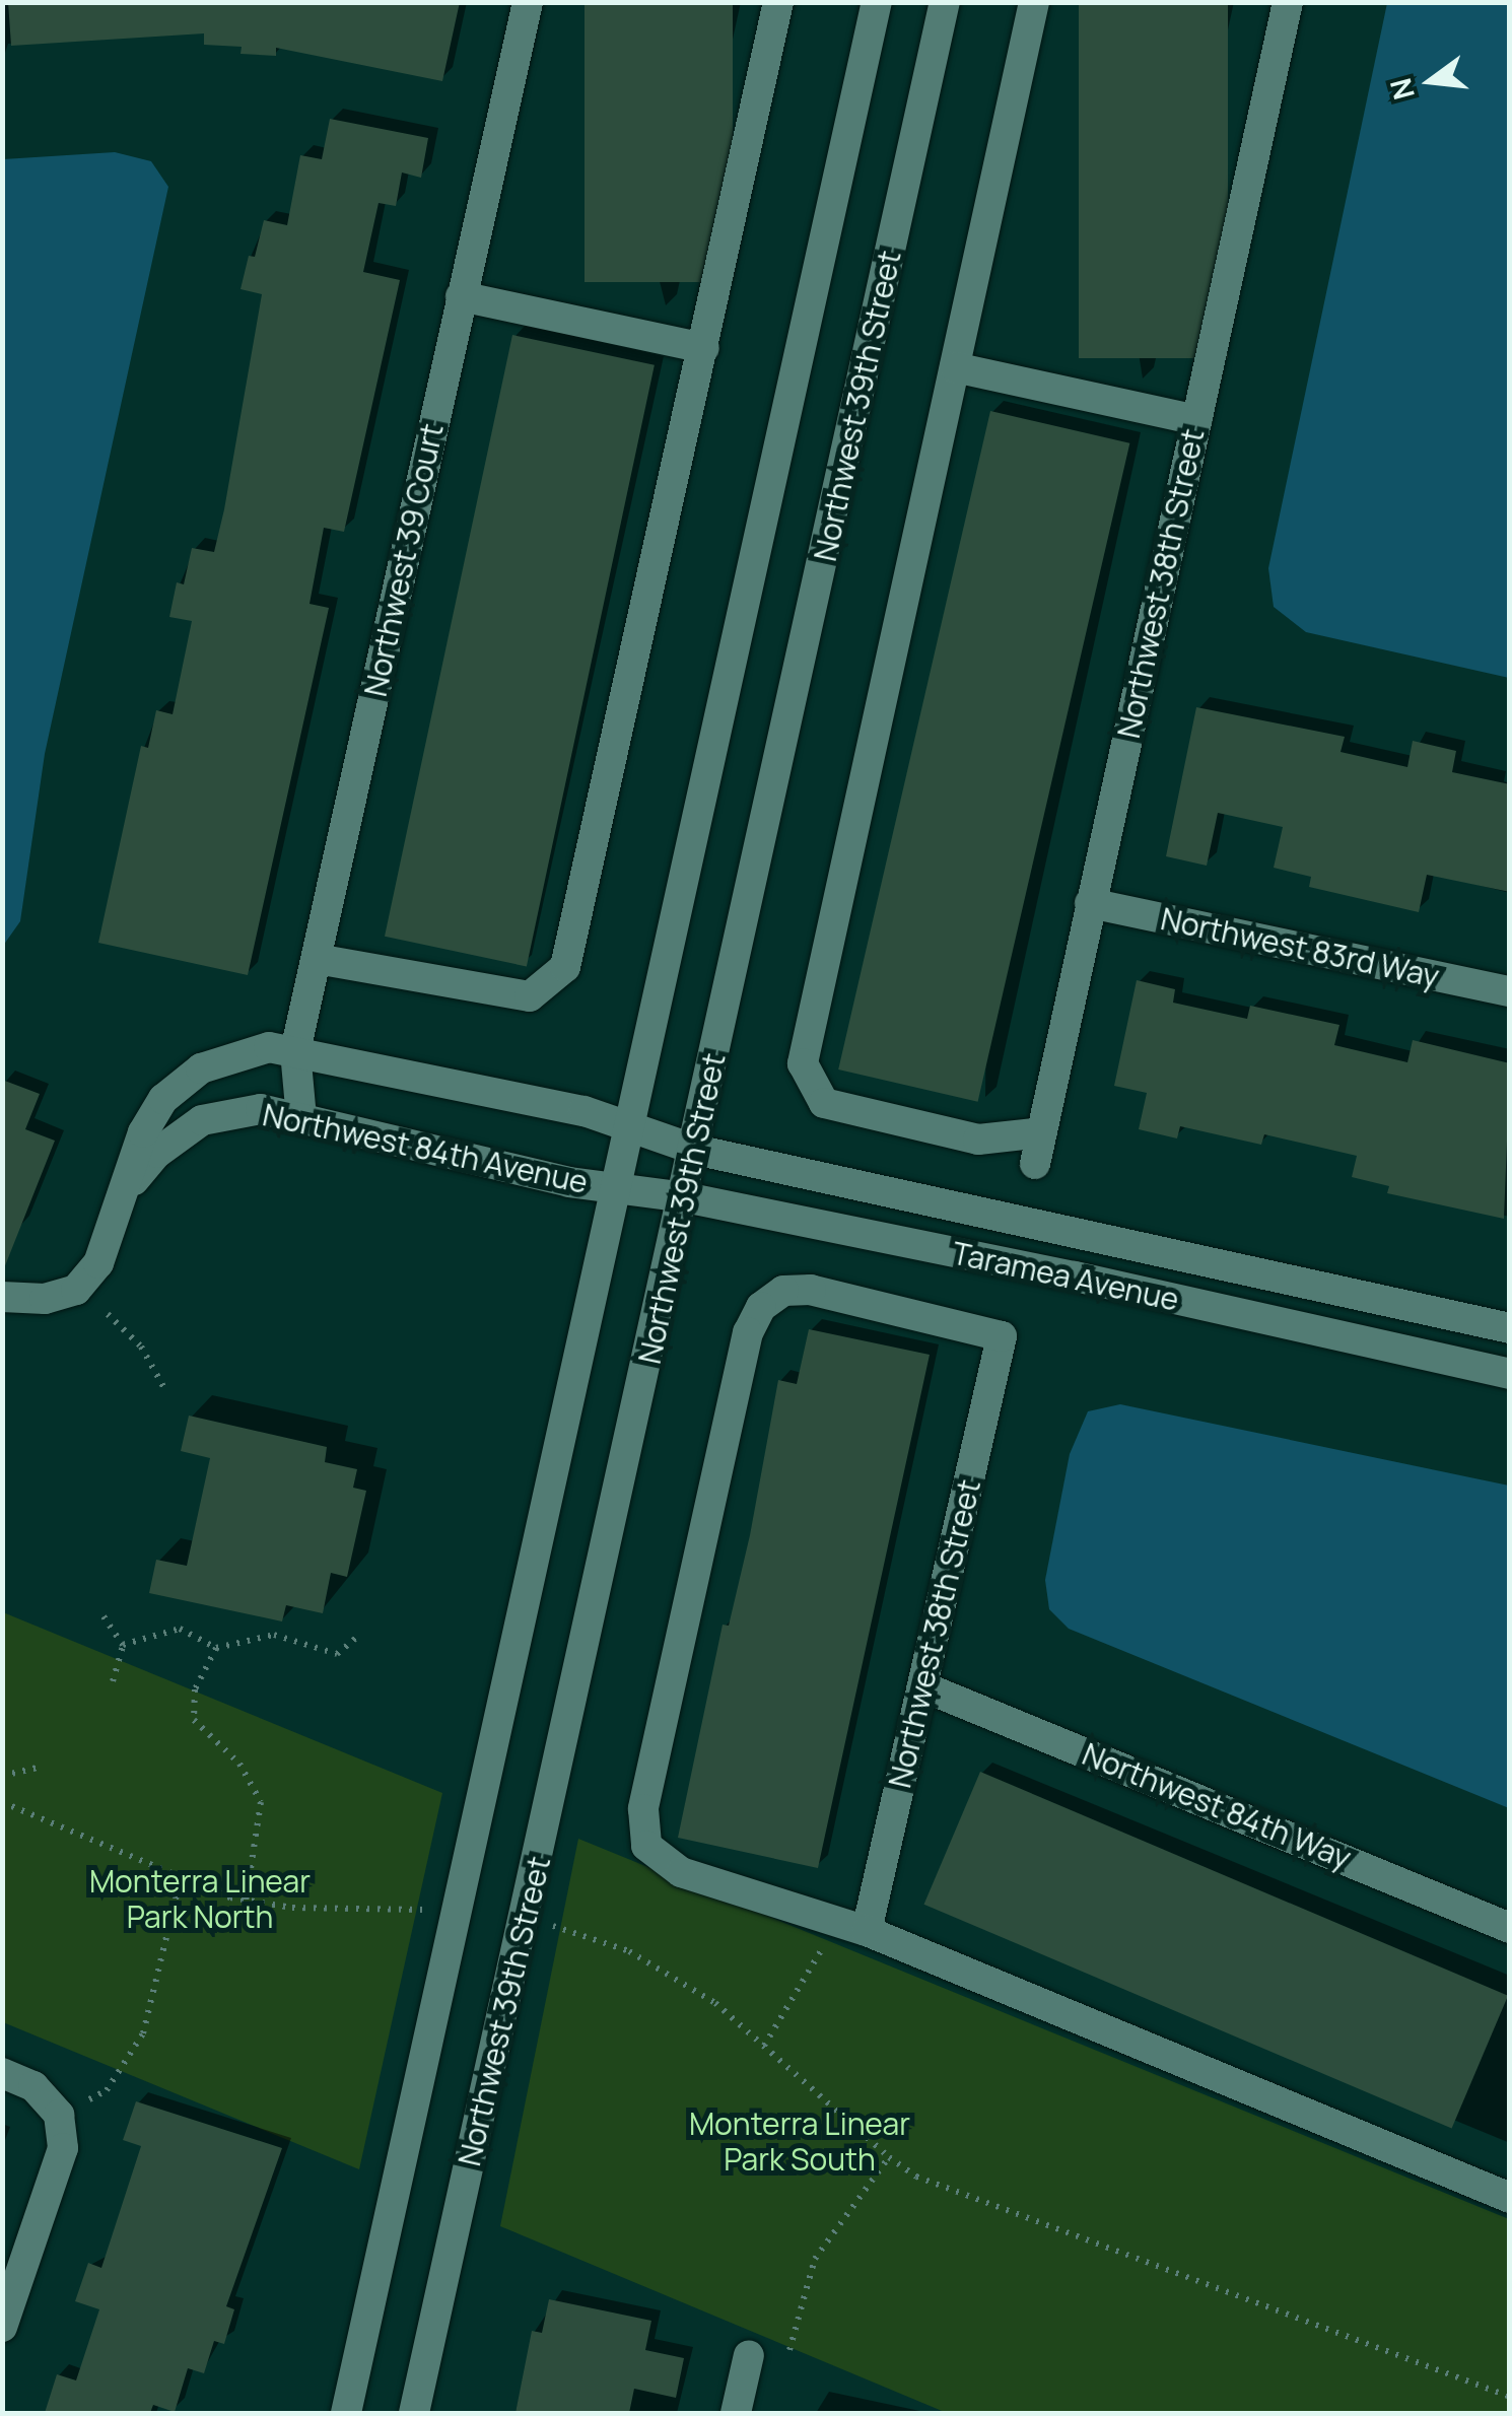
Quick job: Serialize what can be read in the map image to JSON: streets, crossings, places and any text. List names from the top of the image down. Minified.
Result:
{"streets":{"street":["Northwest 39th Street","Northwest 39 Court","Northwest 38th Street","Northwest 83rd Way","Northwest 84th Avenue","Taramea Avenue","Northwest 84th Way"]},"crossings":[["Northwest 39th Street","Northwest 84th Avenue"],["Northwest 39th Street","Taramea Avenue"],["Northwest 39 Court","Northwest 84th Avenue"],["Northwest 38th Street","Northwest 83rd Way"],["Northwest 38th Street","Northwest 84th Way"],["Northwest 84th Avenue","Taramea Avenue"]],"parks":["Monterra Linear Park North","Monterra Linear Park South"],"north":"left"}
